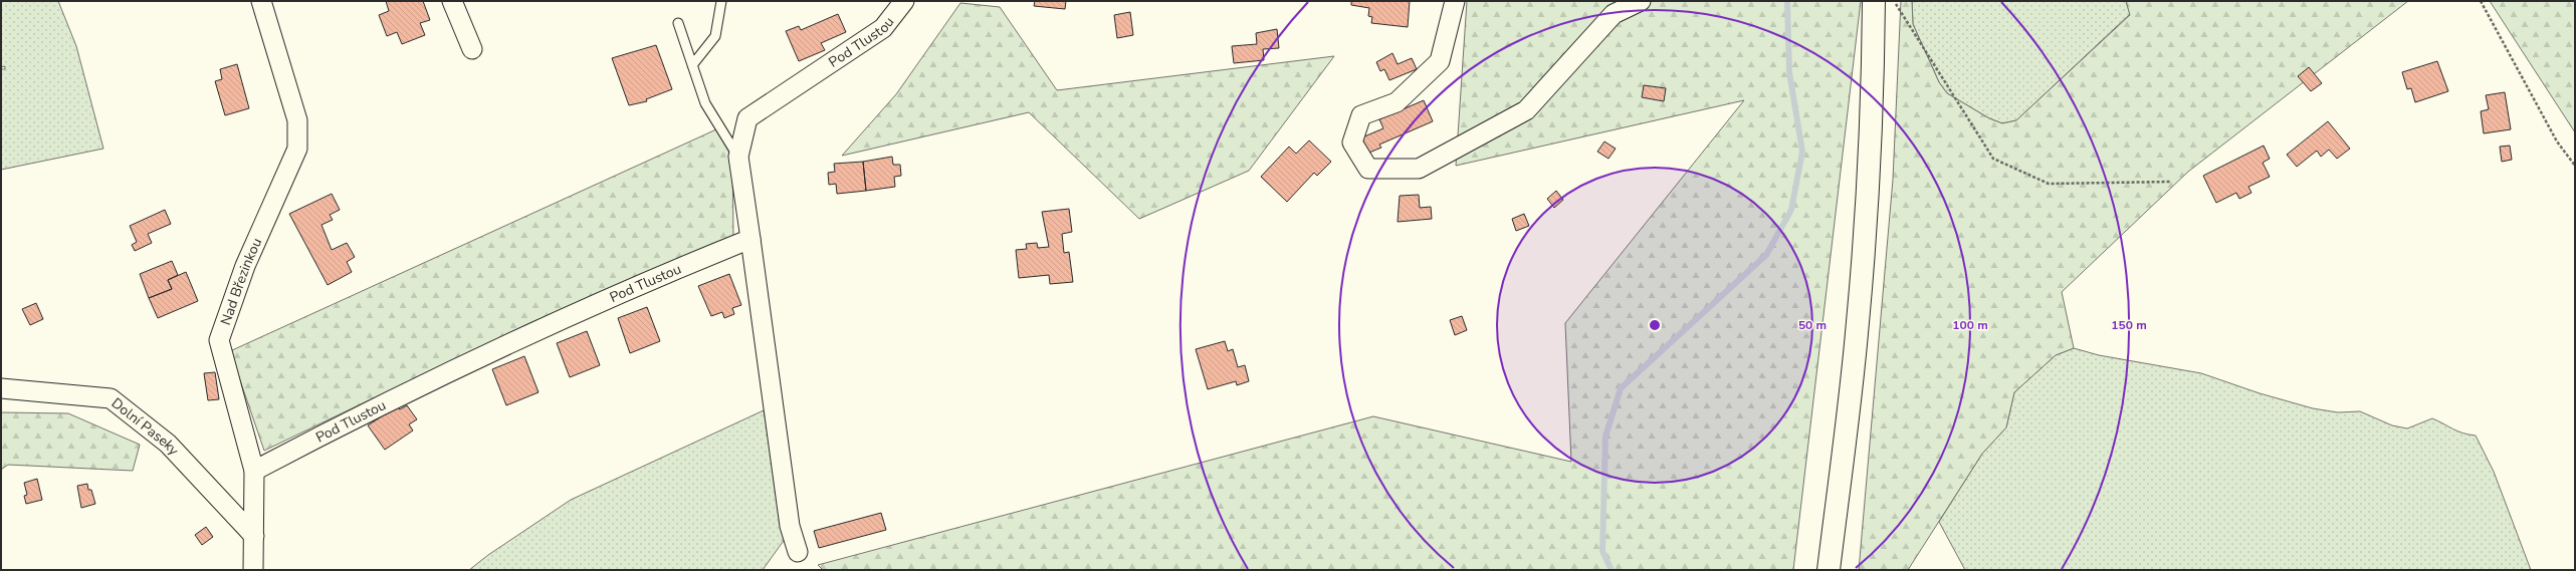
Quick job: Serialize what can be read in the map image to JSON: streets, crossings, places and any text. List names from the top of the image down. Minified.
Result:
{"streets":{"street":["Pod Tlustou","Nad Březinkou","Dolní Paseky"]},"crossings":[["Pod Tlustou","Nad Březinkou"],["Nad Březinkou","Dolní Paseky"]],"rings":["50 m","100 m","150 m"]}
